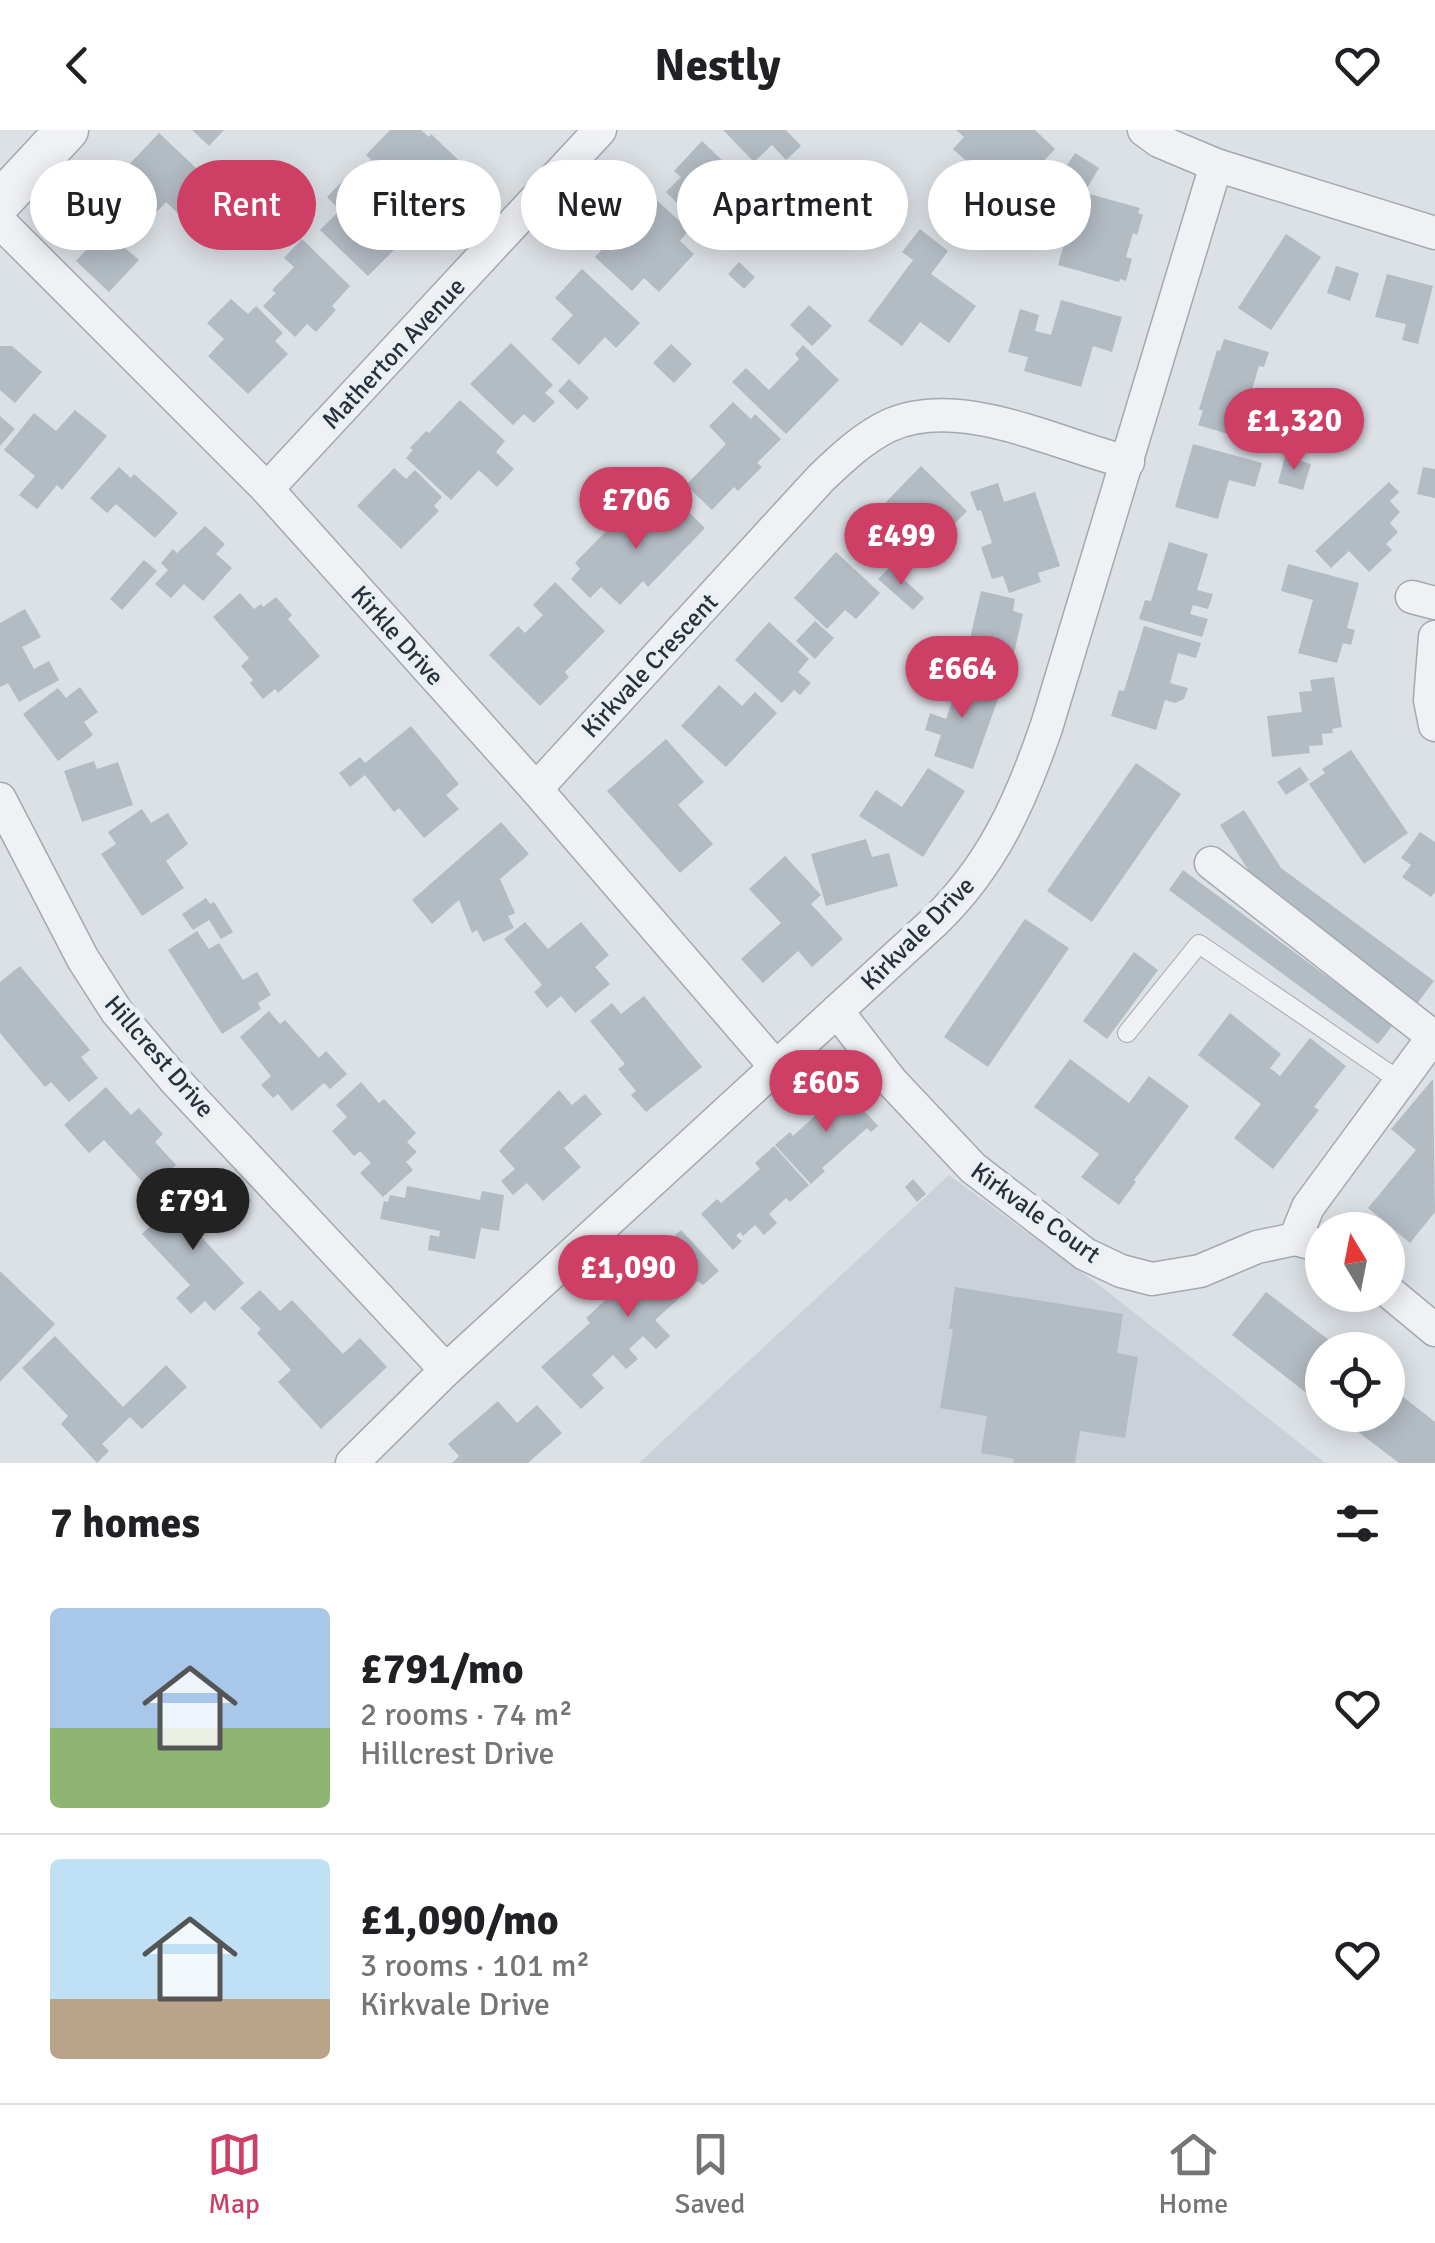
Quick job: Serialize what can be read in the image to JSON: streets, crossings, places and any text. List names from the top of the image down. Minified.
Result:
{"streets":{"street":["Matherton Avenue","Kirkle Drive","Kirkvale Crescent","Kirkvale Drive","Hillcrest Drive","Kirkvale Court"]},"crossings":[["Matherton Avenue","Kirkle Drive"],["Kirkle Drive","Kirkvale Crescent"],["Kirkle Drive","Kirkvale Drive"],["Kirkvale Crescent","Kirkvale Drive"],["Kirkvale Drive","Hillcrest Drive"],["Kirkvale Drive","Kirkvale Court"]],"north":"top","page":{"header":"Nestly","chip":["Buy","Rent","Filters","New","Apartment","House"],"price":["£1,320","£706","£499","£664","£605","£791","£1,090"],"heading":"7 homes","list":[{"name":"£791/mo","note":"2 rooms · 74 m² · Hillcrest Drive"},{"name":"£1,090/mo","note":"3 rooms · 101 m² · Kirkvale Drive"}],"tabs":["Map","Saved","Home"]}}
